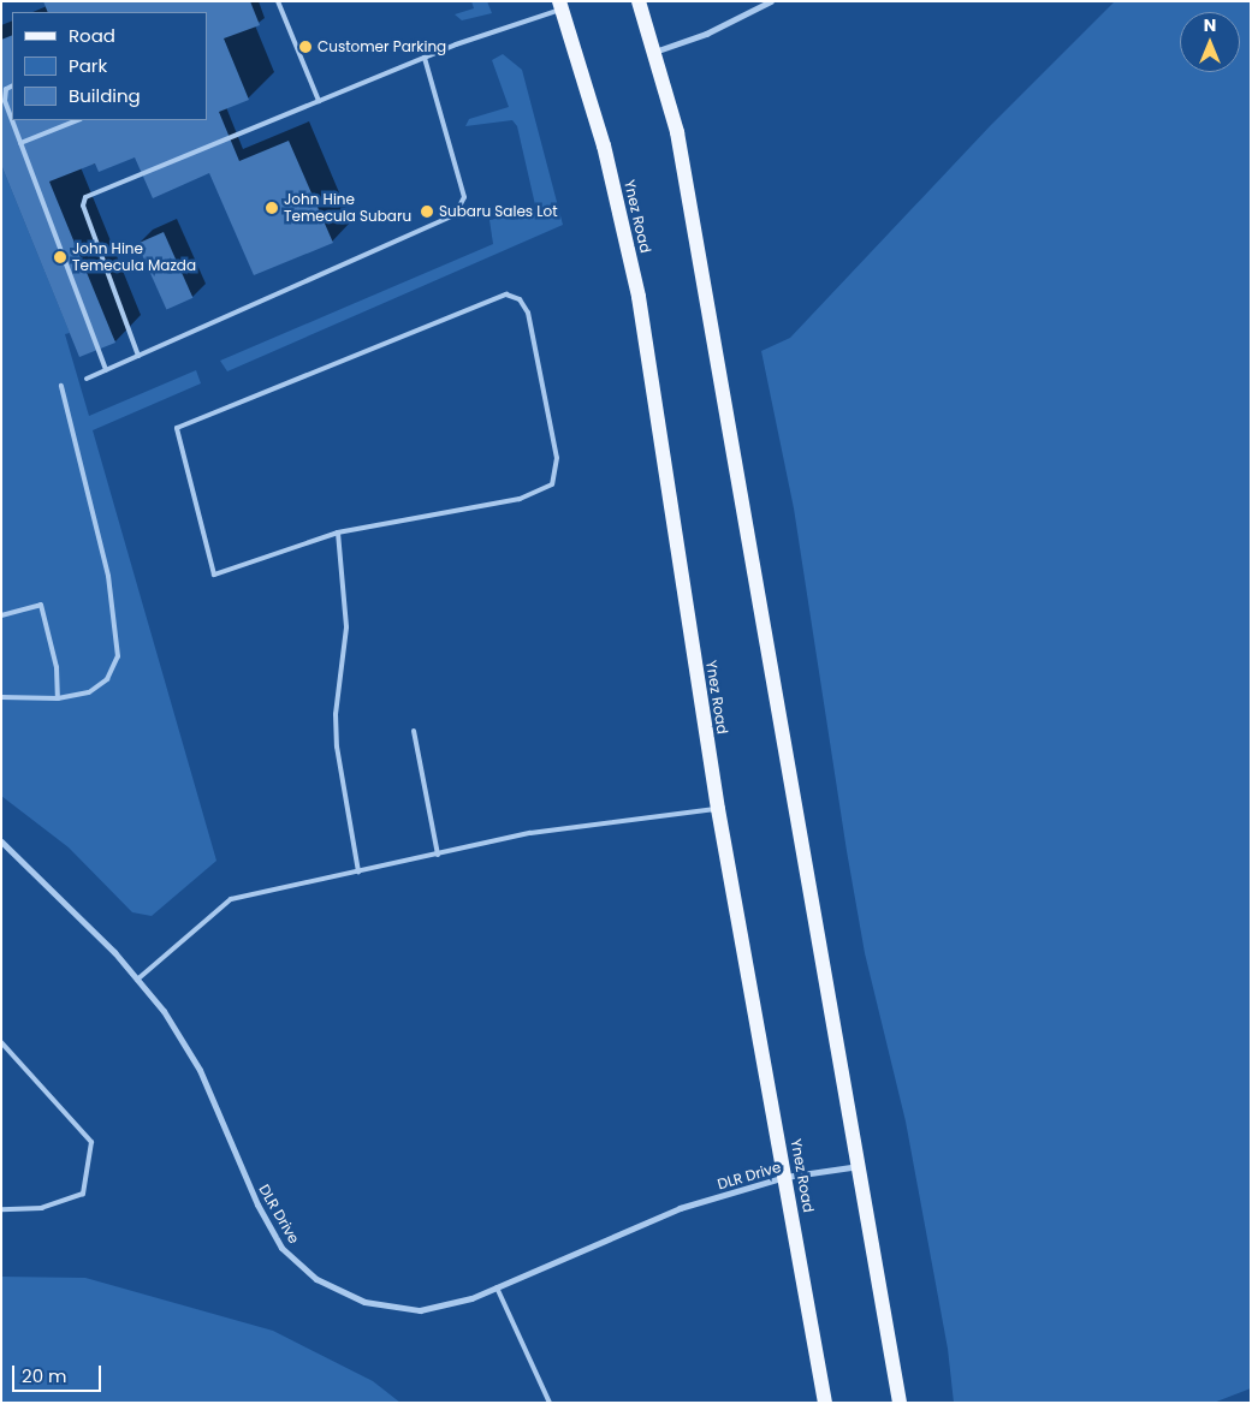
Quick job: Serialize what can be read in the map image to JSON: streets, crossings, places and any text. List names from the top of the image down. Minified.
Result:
{"streets":{"main road":["Ynez Road"],"street":["DLR Drive"]},"crossings":[["Ynez Road","DLR Drive"]],"places":["Customer Parking","John Hine Temecula Subaru","Subaru Sales Lot","John Hine Temecula Mazda"],"legend":["Road","Park","Building"],"scale_bar":"20 m","north":"top"}
